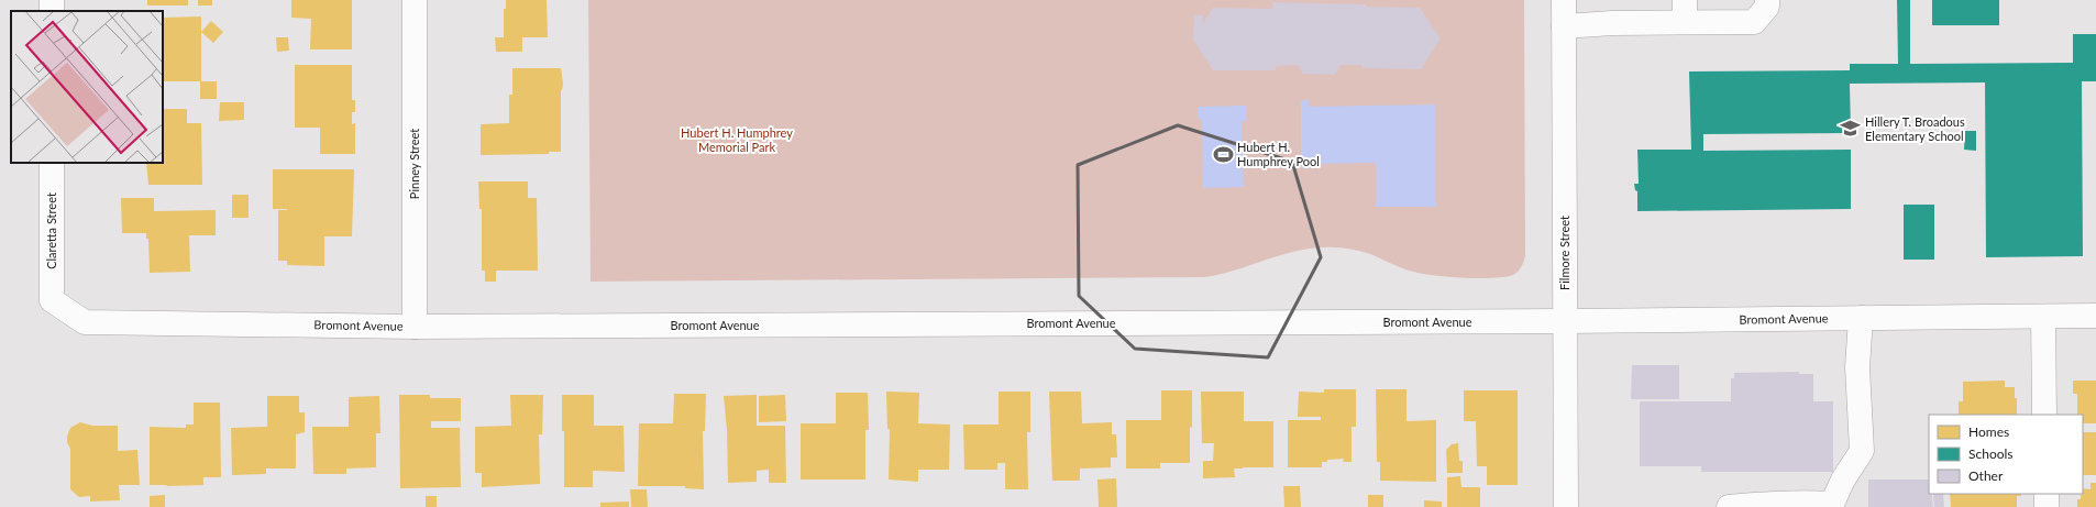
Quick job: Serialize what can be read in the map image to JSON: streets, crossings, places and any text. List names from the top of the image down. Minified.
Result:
{"streets":{"street":["Pinney Street","Claretta Street","Filmore Street","Bromont Avenue"]},"crossings":[["Pinney Street","Bromont Avenue"],["Claretta Street","Bromont Avenue"],["Filmore Street","Bromont Avenue"]],"parks":["Hubert H. Humphrey Memorial Park"],"places":{"school or university":["Hillery T. Broadous Elementary School"],"sports":["Hubert H. Humphrey Pool"]},"legend":["Homes","Schools","Other"]}
